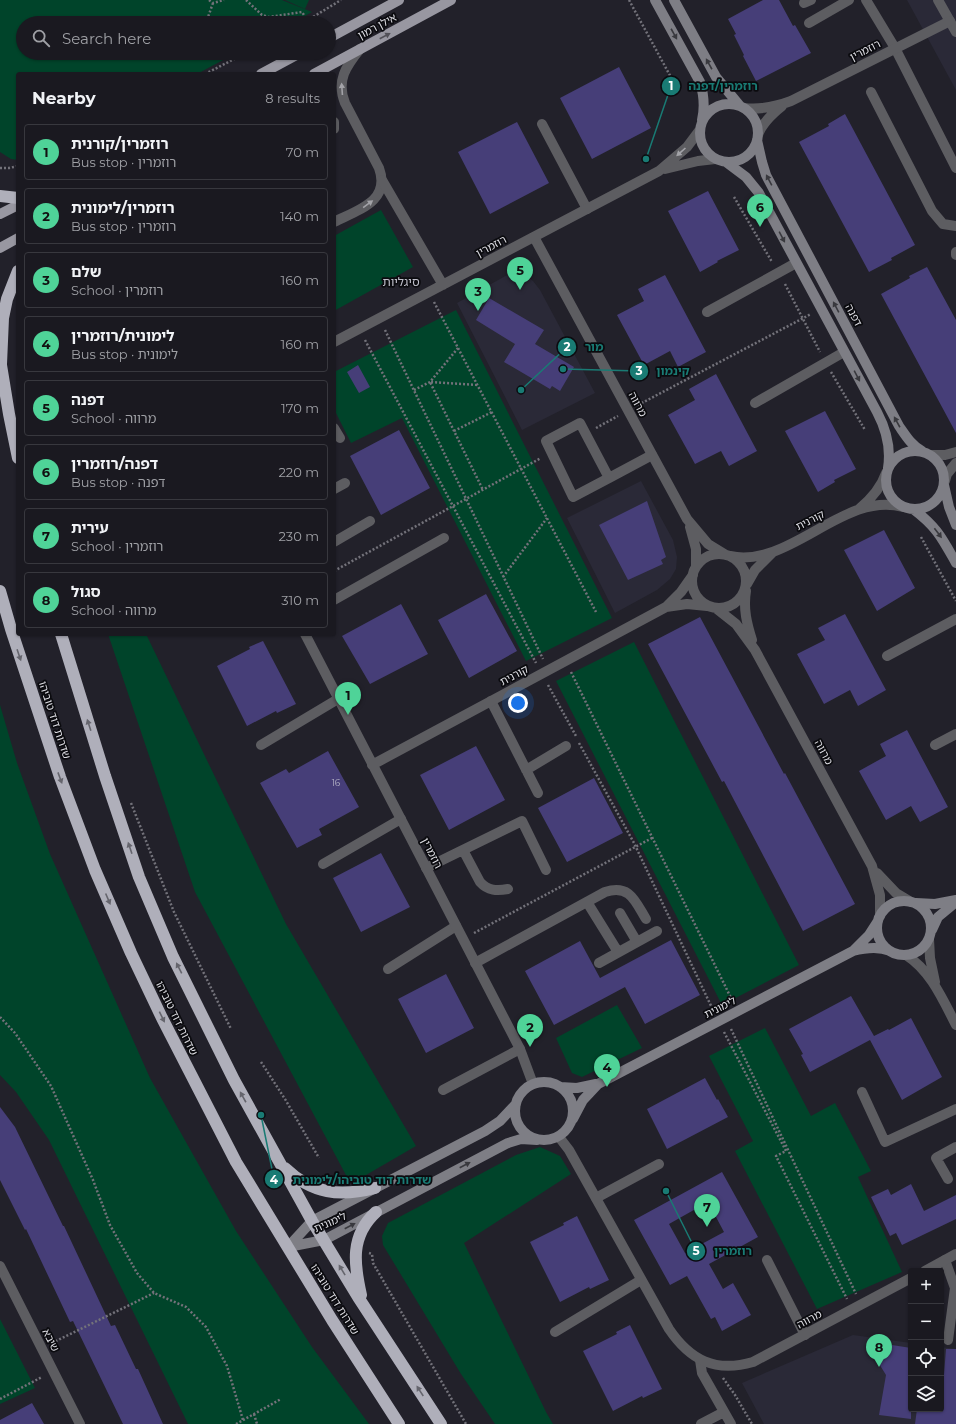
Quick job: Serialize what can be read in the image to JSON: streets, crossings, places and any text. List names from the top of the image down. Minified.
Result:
{"streets":{"highway":["שדרות דוד טוביהו"],"main road":["אילן רמון"],"street":["רוזמרין","דפנה","מרווה","קורנית","לימונית","שיבא"]},"crossings":[["רוזמרין","דפנה"],["רוזמרין","מרווה"],["רוזמרין","קורנית"],["רוזמרין","לימונית"],["דפנה","קורנית"],["מרווה","קורנית"],["מרווה","לימונית"],["שדרות דוד טוביהו","לימונית"]],"districts":["סיגליות"],"places":["רוזמרין/דפנה","קינמון","מור","שדרות דוד טוביהו/לימונית","רוזמרין"],"house_numbers":["16"],"page":{"search":"Search here","heading":["Nearby","8 results"],"list":[{"mark":"1","name":"רוזמרין/קורנית","note":"Bus stop · רוזמרין","value":"70 m"},{"mark":"2","name":"רוזמרין/לימונית","note":"Bus stop · רוזמרין","value":"140 m"},{"mark":"3","name":"שלם","note":"School · רוזמרין","value":"160 m"},{"mark":"4","name":"לימונית/רוזמרין","note":"Bus stop · לימונית","value":"160 m"},{"mark":"5","name":"דפנה","note":"School · מרווה","value":"170 m"},{"mark":"6","name":"דפנה/רוזמרין","note":"Bus stop · דפנה","value":"220 m"},{"mark":"7","name":"עירית","note":"School · רוזמרין","value":"230 m"},{"mark":"8","name":"סגול","note":"School · מרווה","value":"310 m"}],"pins":["6","5","3","1","2","4","7","8"],"map_buttons":["+","−"]}}
